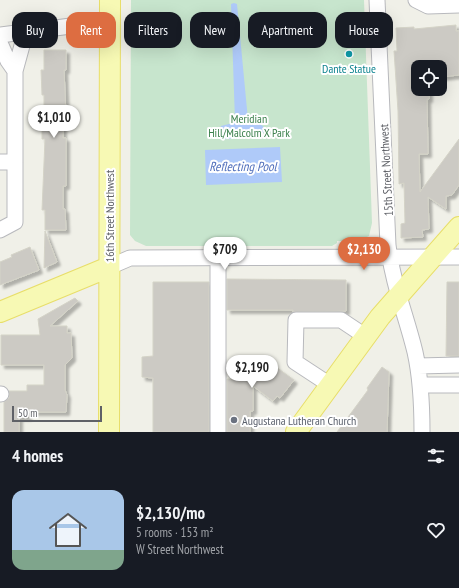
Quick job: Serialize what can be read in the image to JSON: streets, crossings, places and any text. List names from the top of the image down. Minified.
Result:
{"streets":{"main road":["16th Street Northwest"],"street":["15th Street Northwest"]},"water":["Reflecting Pool"],"parks":["Meridian Hill/Malcolm X Park"],"places":["Dante Statue","Augustana Lutheran Church"],"scale_bar":"50 m","page":{"chip":["Buy","Rent","Filters","New","Apartment","House"],"price":["$1,010","$709","$2,130","$2,190"],"scale":"50 m","heading":"4 homes","list":[{"name":"$2,130/mo","note":"5 rooms · 153 m² · W Street Northwest"}]}}
